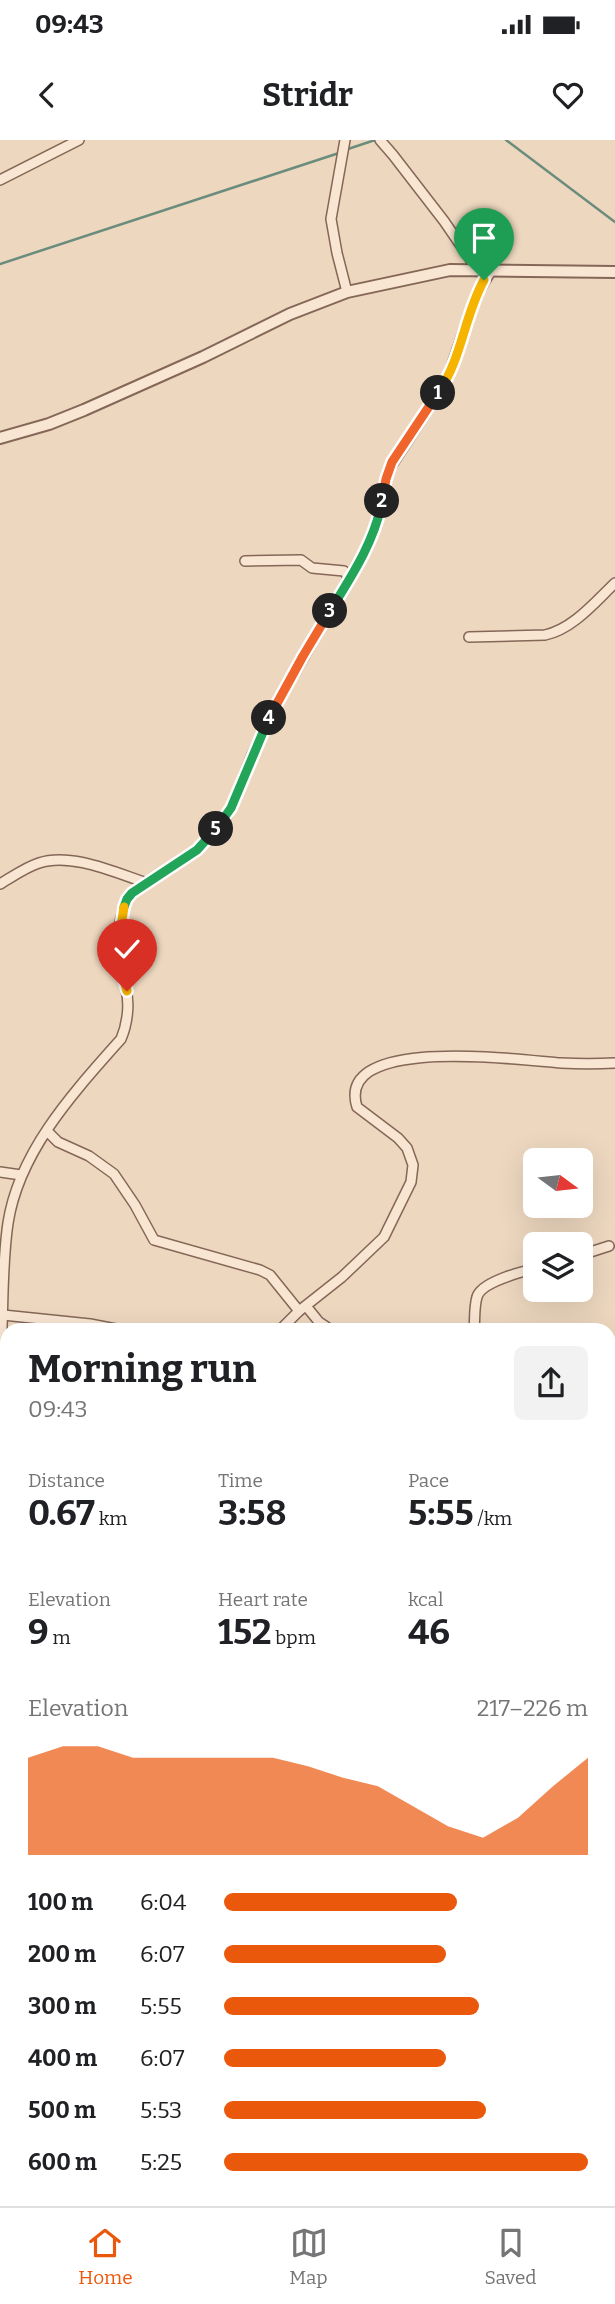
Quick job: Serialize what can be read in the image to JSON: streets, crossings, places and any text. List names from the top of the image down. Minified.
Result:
{"north":"right","page":{"status":"09:43","header":"Stridr","pins":["1","2","3","4","5"],"heading":["Morning run","09:43"],"stats":[["Distance","0.67 km"],["Time","3:58"],["Pace","5:55 /km"],["Elevation","9 m"],["Heart rate","152 bpm"],["kcal","46"]],"chart":["Elevation","217–226 m"],"list":[{"name":"100 m","note":"6:04"},{"name":"200 m","note":"6:07"},{"name":"300 m","note":"5:55"},{"name":"400 m","note":"6:07"},{"name":"500 m","note":"5:53"},{"name":"600 m","note":"5:25"}],"tabs":["Home","Map","Saved"]}}
